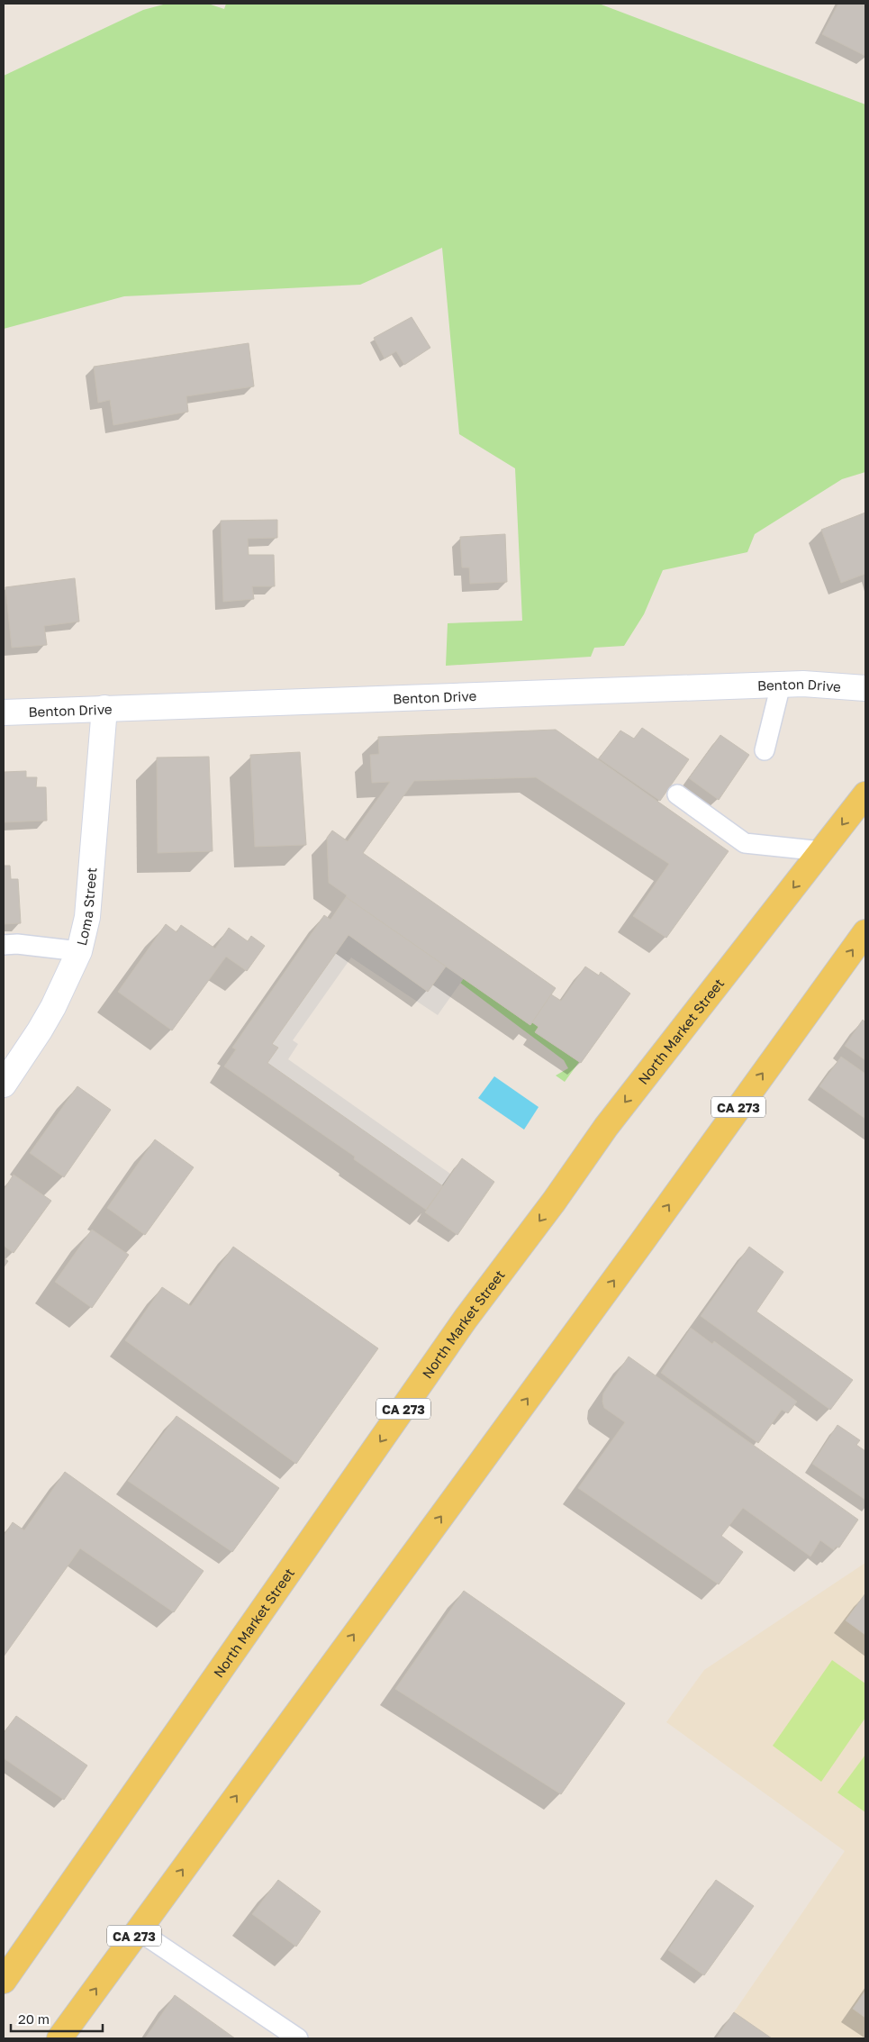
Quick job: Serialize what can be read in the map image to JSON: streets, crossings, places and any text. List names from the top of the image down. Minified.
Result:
{"streets":{"main road":["North Market Street","CA 273"],"street":["Benton Drive","Loma Street"]},"crossings":[["Benton Drive","Loma Street"]],"scale_bar":"20 m"}
